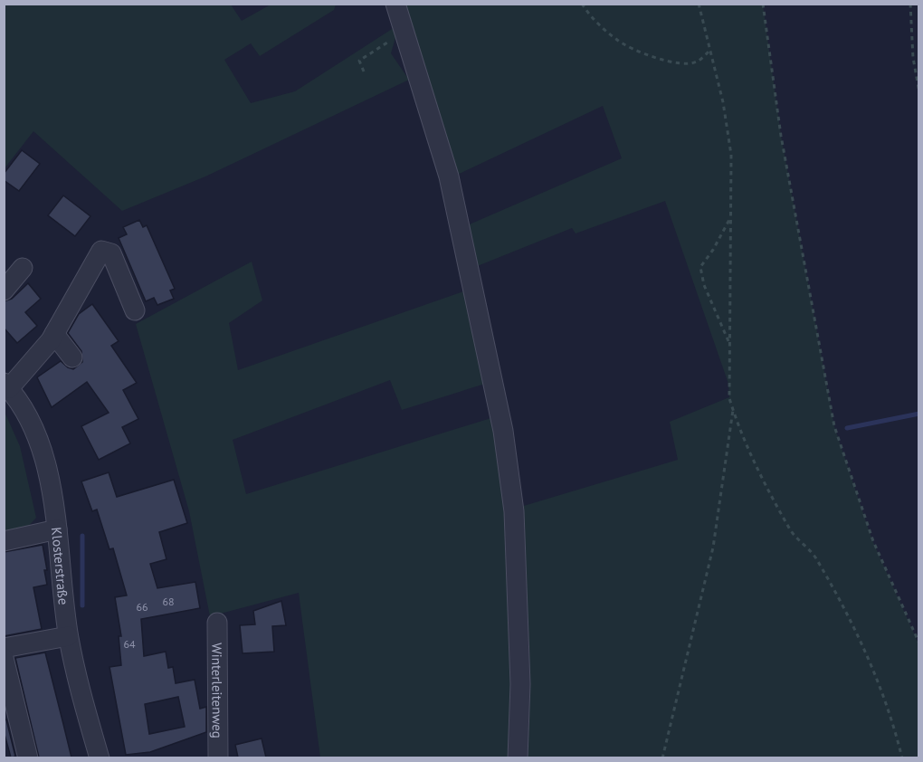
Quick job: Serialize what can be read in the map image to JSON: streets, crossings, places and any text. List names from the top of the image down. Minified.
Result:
{"streets":{"street":["Klosterstraße","Winterleitenweg"]},"house_numbers":["68","66","64"]}
